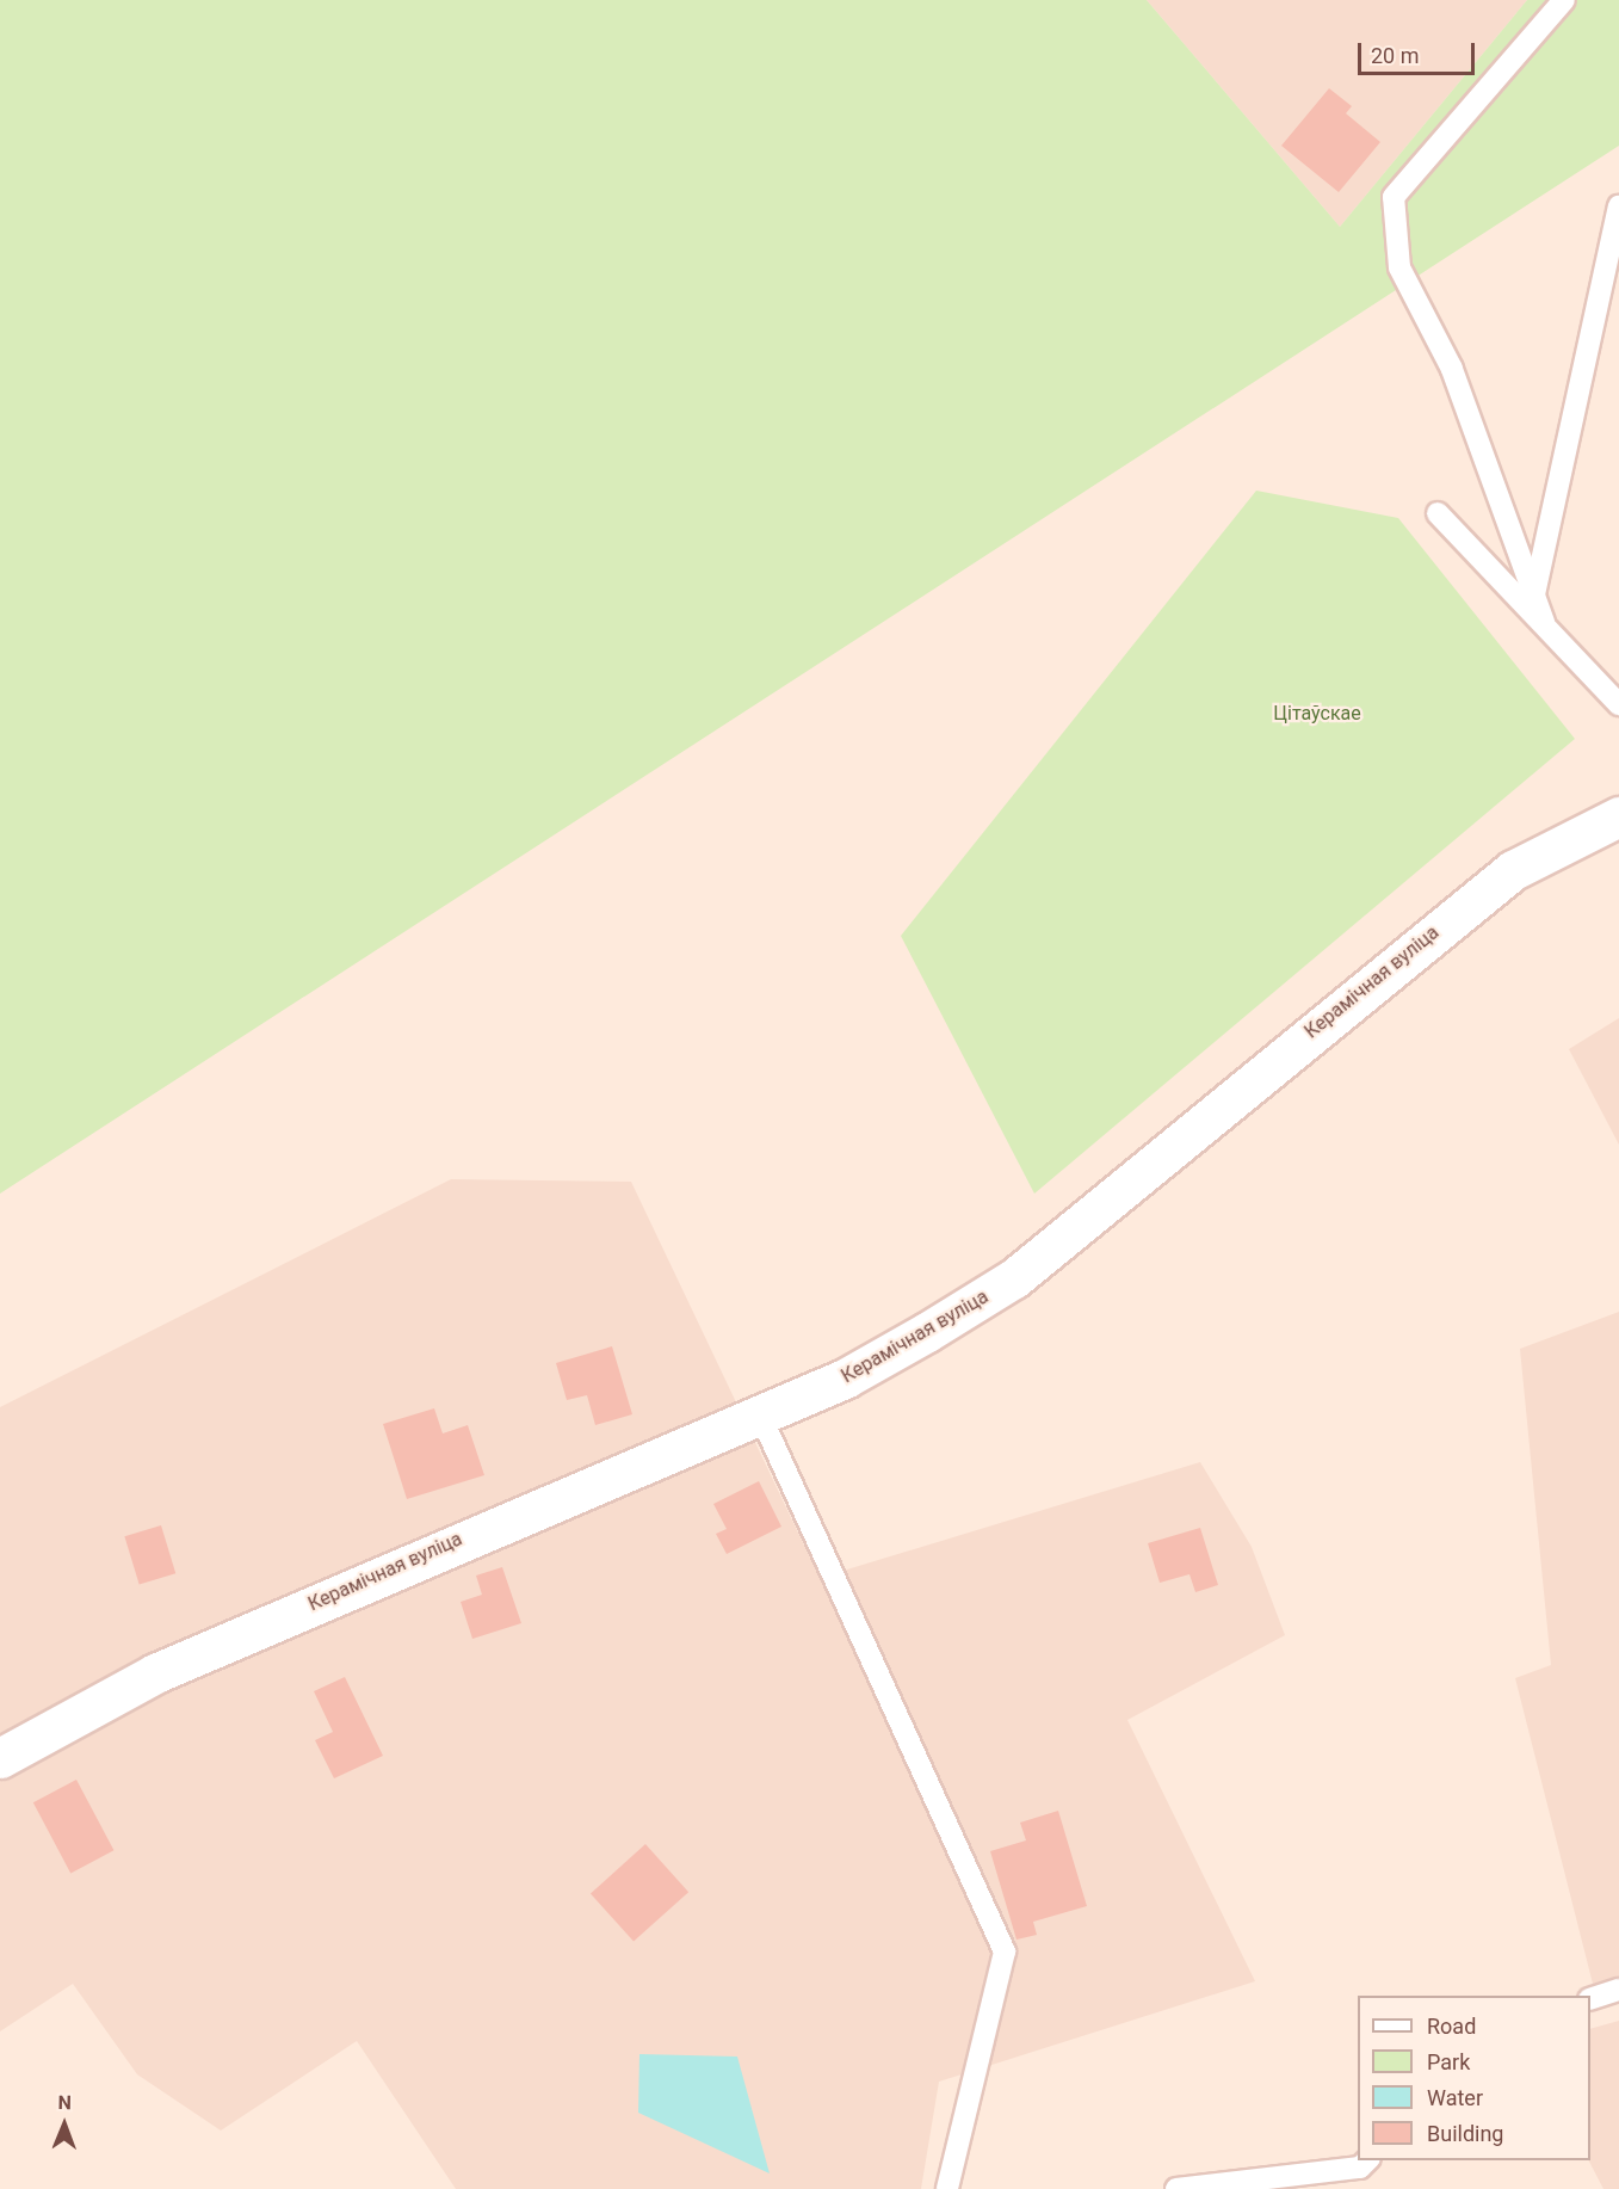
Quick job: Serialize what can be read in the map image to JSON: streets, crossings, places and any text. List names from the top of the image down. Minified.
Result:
{"streets":{"street":["Керамічная вуліца"]},"parks":["Цітаўскае"],"legend":["Road","Park","Water","Building"],"scale_bar":"20 m","north":"top"}
